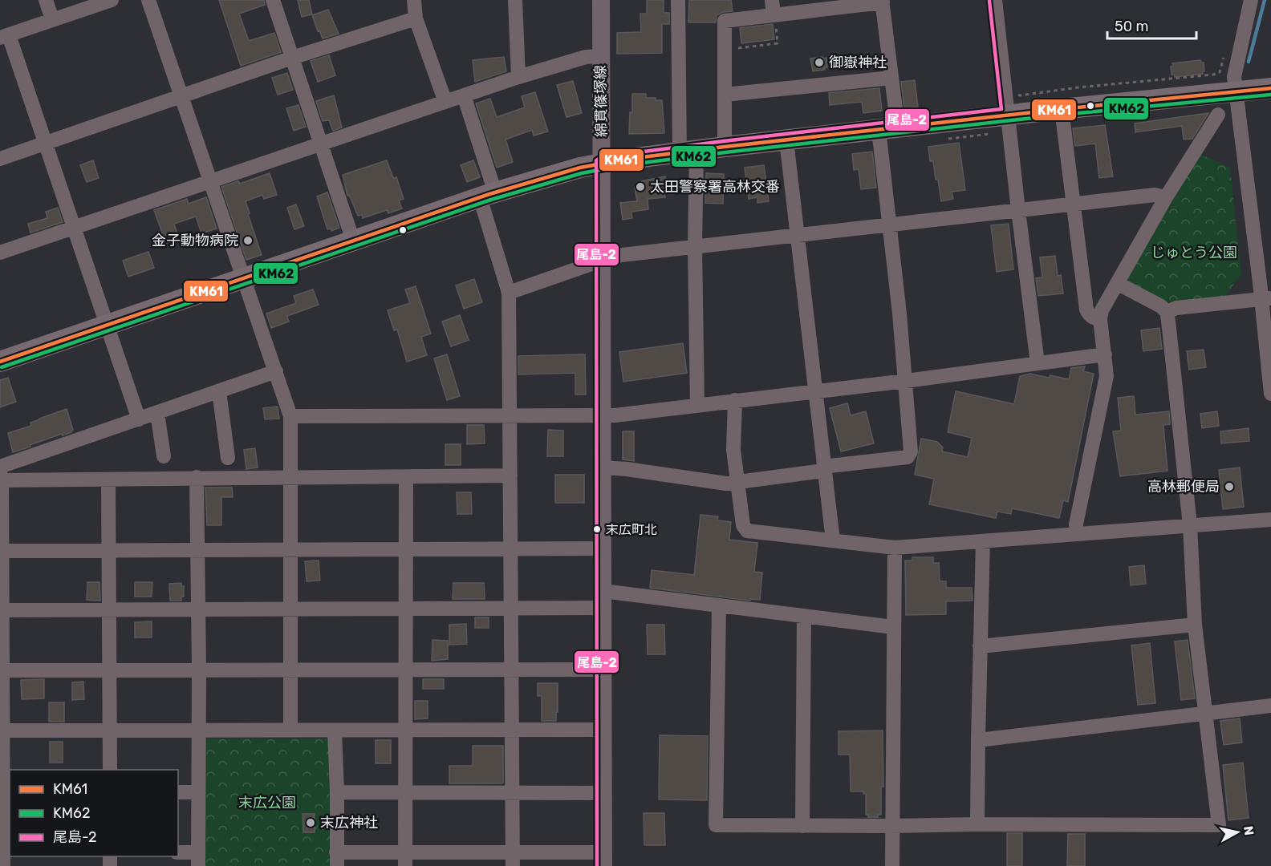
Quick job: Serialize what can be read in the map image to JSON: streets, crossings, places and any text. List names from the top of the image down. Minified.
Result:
{"streets":{"main road":["綿貫篠塚線"]},"parks":["じゅとう公園","末広公園"],"places":["御嶽神社","太田警察署高林交番","金子動物病院","高林郵便局","末広町北","末広神社"],"lines":["transit line 尾島-2","transit line KM61","transit line KM62"],"legend":["KM61","KM62","尾島-2"],"scale_bar":"50 m","north":"right"}
